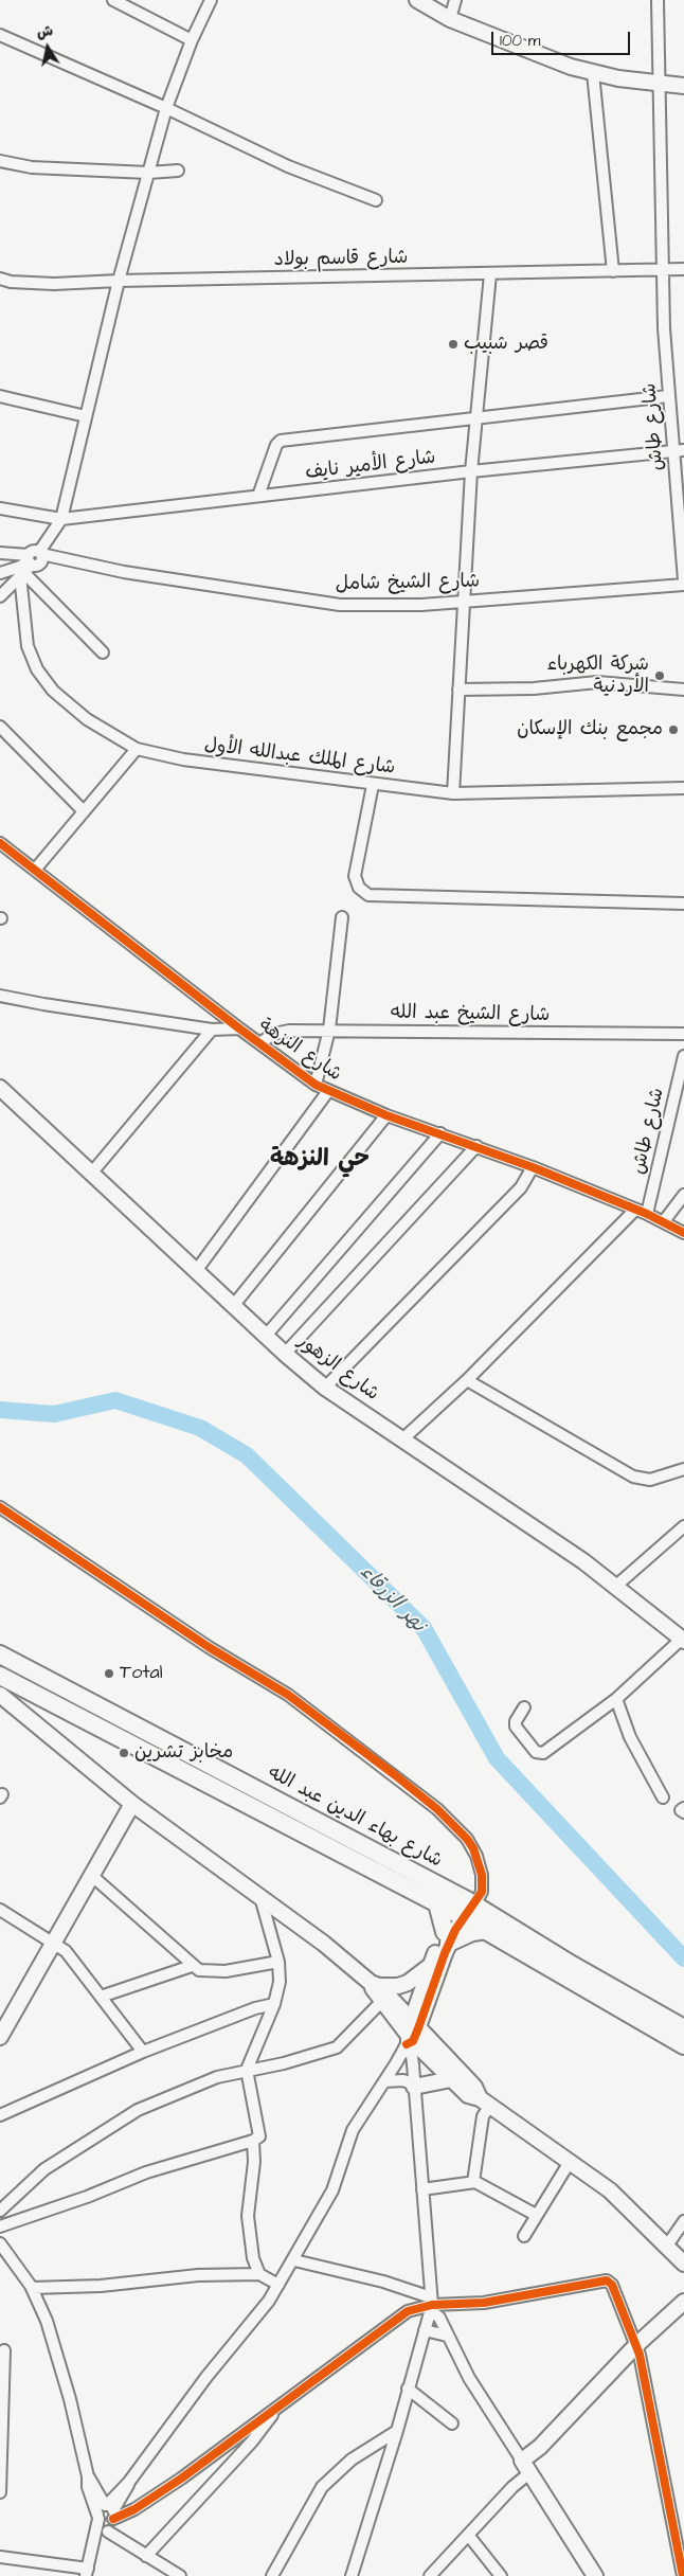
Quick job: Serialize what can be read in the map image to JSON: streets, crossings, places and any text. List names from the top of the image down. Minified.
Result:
{"streets":{"main road":["شارع بهاء الدين عبد الله"],"street":["شارع قاسم بولاد","شارع طاش","شارع الأمير نايف","شارع الشيخ شامل","شارع الملك عبدالله الأول","شارع الشيخ عبد الله","شارع النزهة","شارع الزهور"]},"crossings":[["شارع قاسم بولاد","شارع طاش"],["شارع طاش","شارع الأمير نايف"],["شارع طاش","شارع النزهة"],["شارع الشيخ عبد الله","شارع النزهة"]],"districts":["حي النزهة"],"water":["نهر الزرقاء"],"places":["قصر شبيب","شركة الكهرباء الأردنية","مجمع بنك الإسكان","Total","مخابز تشرين"],"scale_bar":"100 m","north":"top"}
